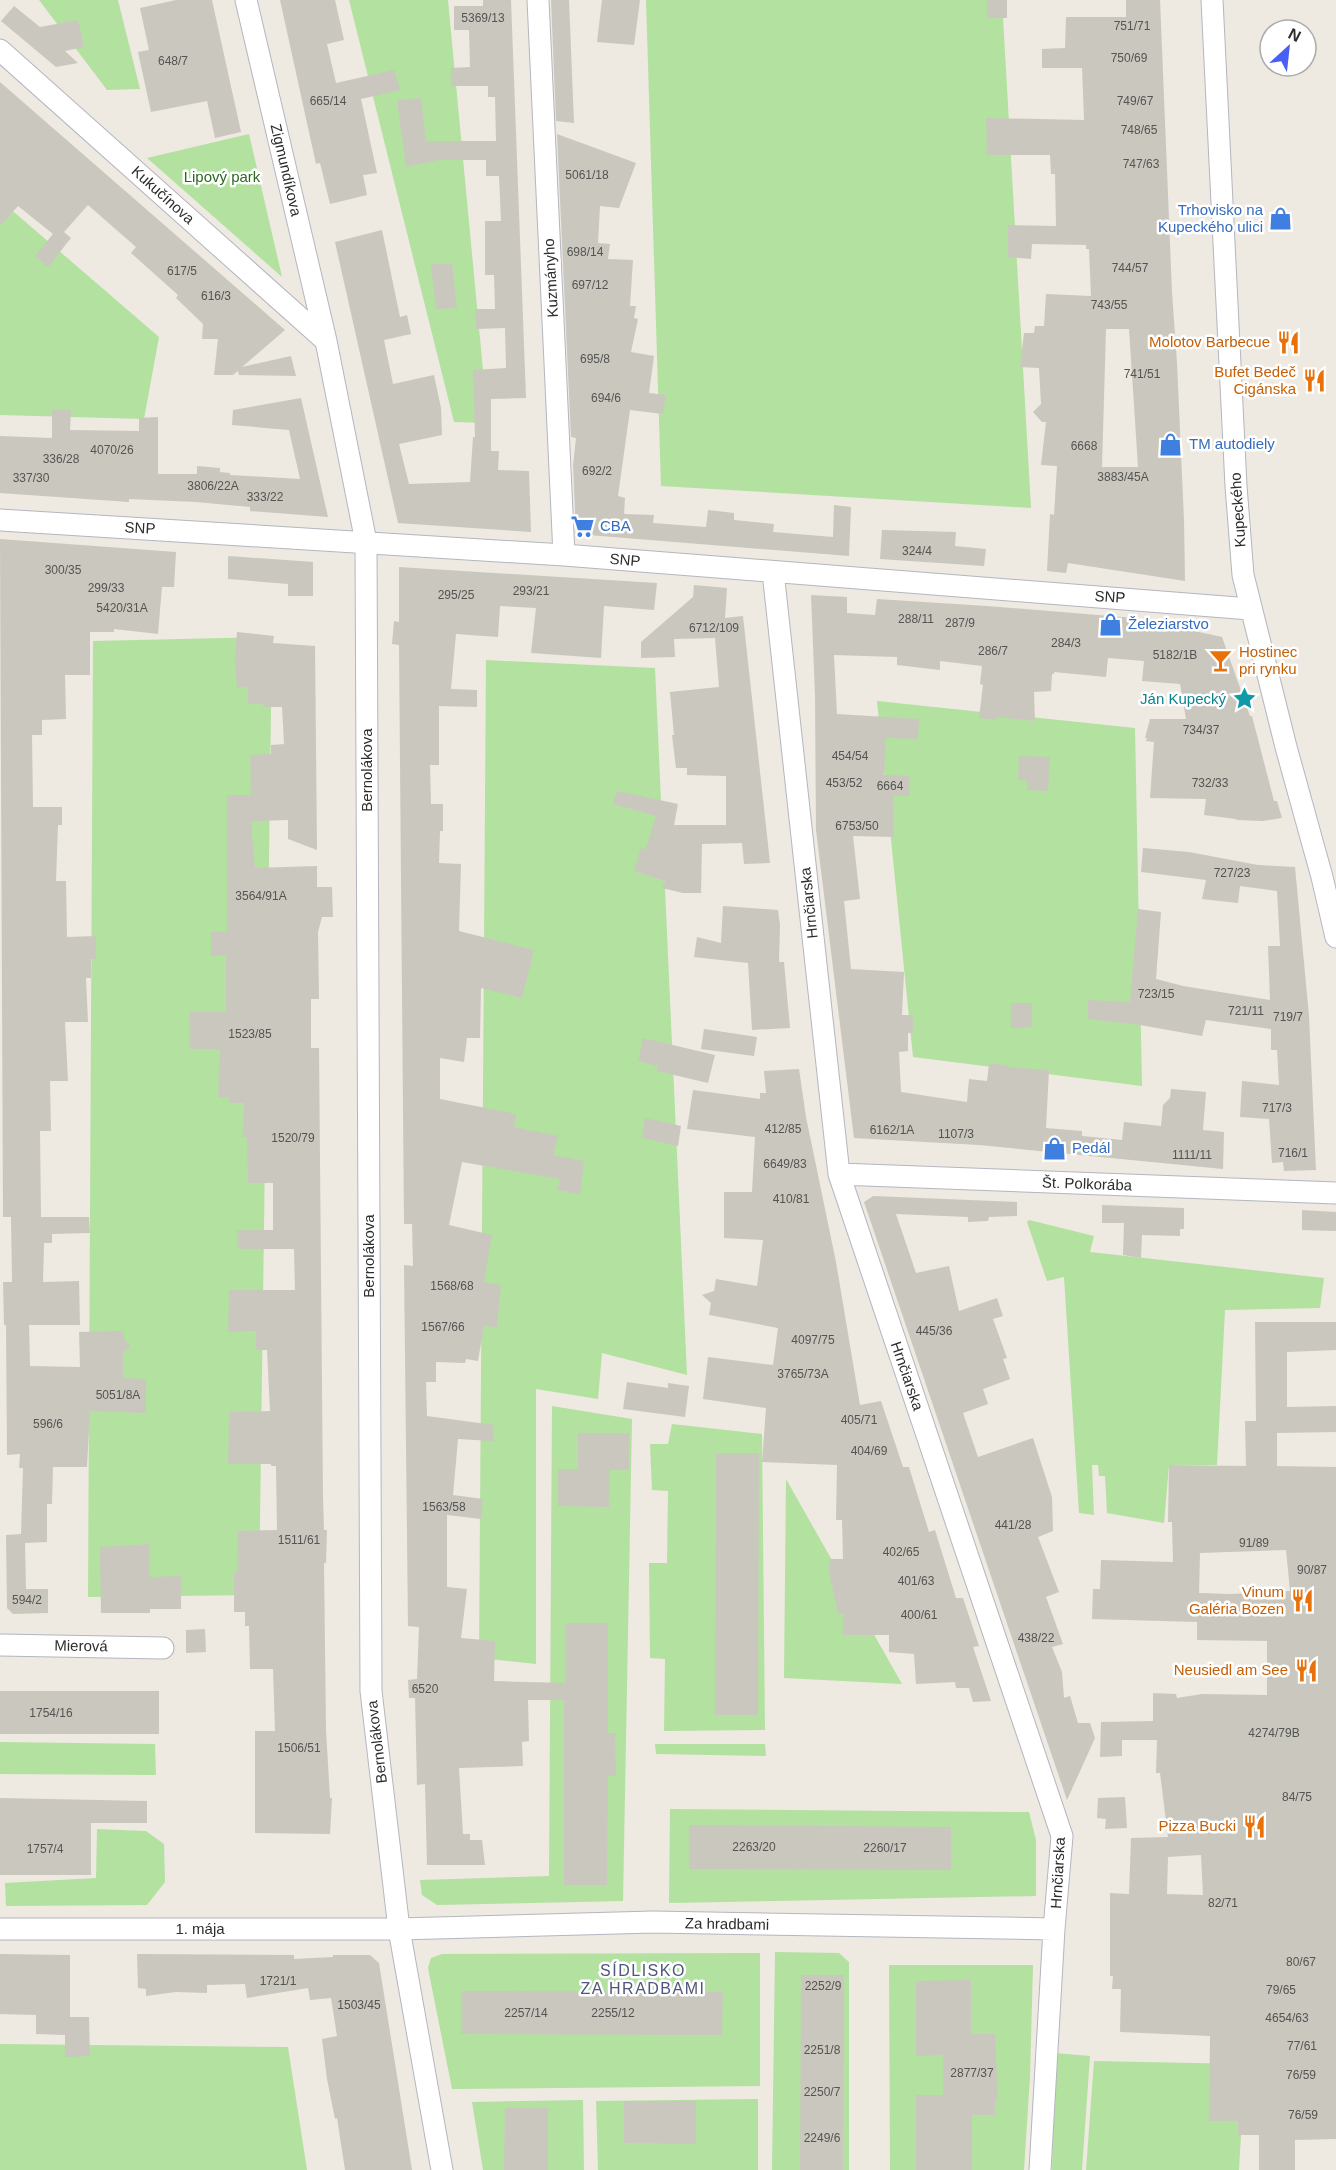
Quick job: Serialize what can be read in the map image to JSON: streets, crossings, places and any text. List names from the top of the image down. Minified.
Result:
{"streets":{"street":["Zigmundíkova","Kukučínova","Kuzmányho","Kupeckého","SNP","Bernolákova","Hrnčiarska","Št. Polkorába","Mierová","Za hradbami","1. mája"]},"crossings":[["Zigmundíkova","Kukučínova"],["Zigmundíkova","Bernolákova"],["Kukučínova","Bernolákova"],["Kuzmányho","SNP"],["Kupeckého","SNP"],["SNP","Bernolákova"],["SNP","Hrnčiarska"],["Bernolákova","Za hradbami"],["Bernolákova","1. mája"],["Hrnčiarska","Št. Polkorába"],["Hrnčiarska","Za hradbami"],["Za hradbami","1. mája"]],"districts":["SÍDLISKO ZA HRADBAMI"],"parks":["Lipový park"],"places":{"shop":["Trhovisko na Kupeckého ulici","TM autodiely","Železiarstvo","Pedál"],"restaurant":["Molotov Barbecue","Bufet Bedeč Cigánska","Vinum Galéria Bozen","Neusiedl am See","Pizza Bucki"],"supermarket":["CBA"],"bar":["Hostinec pri rynku"],"place":["Ján Kupecký"]},"house_numbers":["5369/13","751/71","750/69","648/7","665/14","749/67","748/65","747/63","5061/18","698/14","744/57","617/5","697/12","616/3","743/55","695/8","741/51","694/6","6668","4070/26","336/28","692/2","3883/45A","337/30","3806/22A","333/22","324/4","300/35","299/33","293/21","295/25","5420/31A","288/11","287/9","6712/109","284/3","286/7","5182/1B","734/37","454/54","453/52","732/33","6664","6753/50","727/23","3564/91A","723/15","721/11","719/7","1523/85","717/3","412/85","6162/1A","1107/3","1520/79","716/1","1111/11","6649/83","410/81","1568/68","1567/66","445/36","4097/75","3765/73A","5051/8A","405/71","596/6","404/69","1563/58","441/28","1511/61","91/89","402/65","90/87","401/63","594/2","400/61","438/22","6520","1754/16","4274/79B","1506/51","84/75","2263/20","2260/17","1757/4","82/71","80/67","1721/1","2252/9","79/65","1503/45","2257/14","2255/12","4654/63","77/61","2251/8","2877/37","76/59","2250/7","76/59","2249/6"],"north":"top right"}
